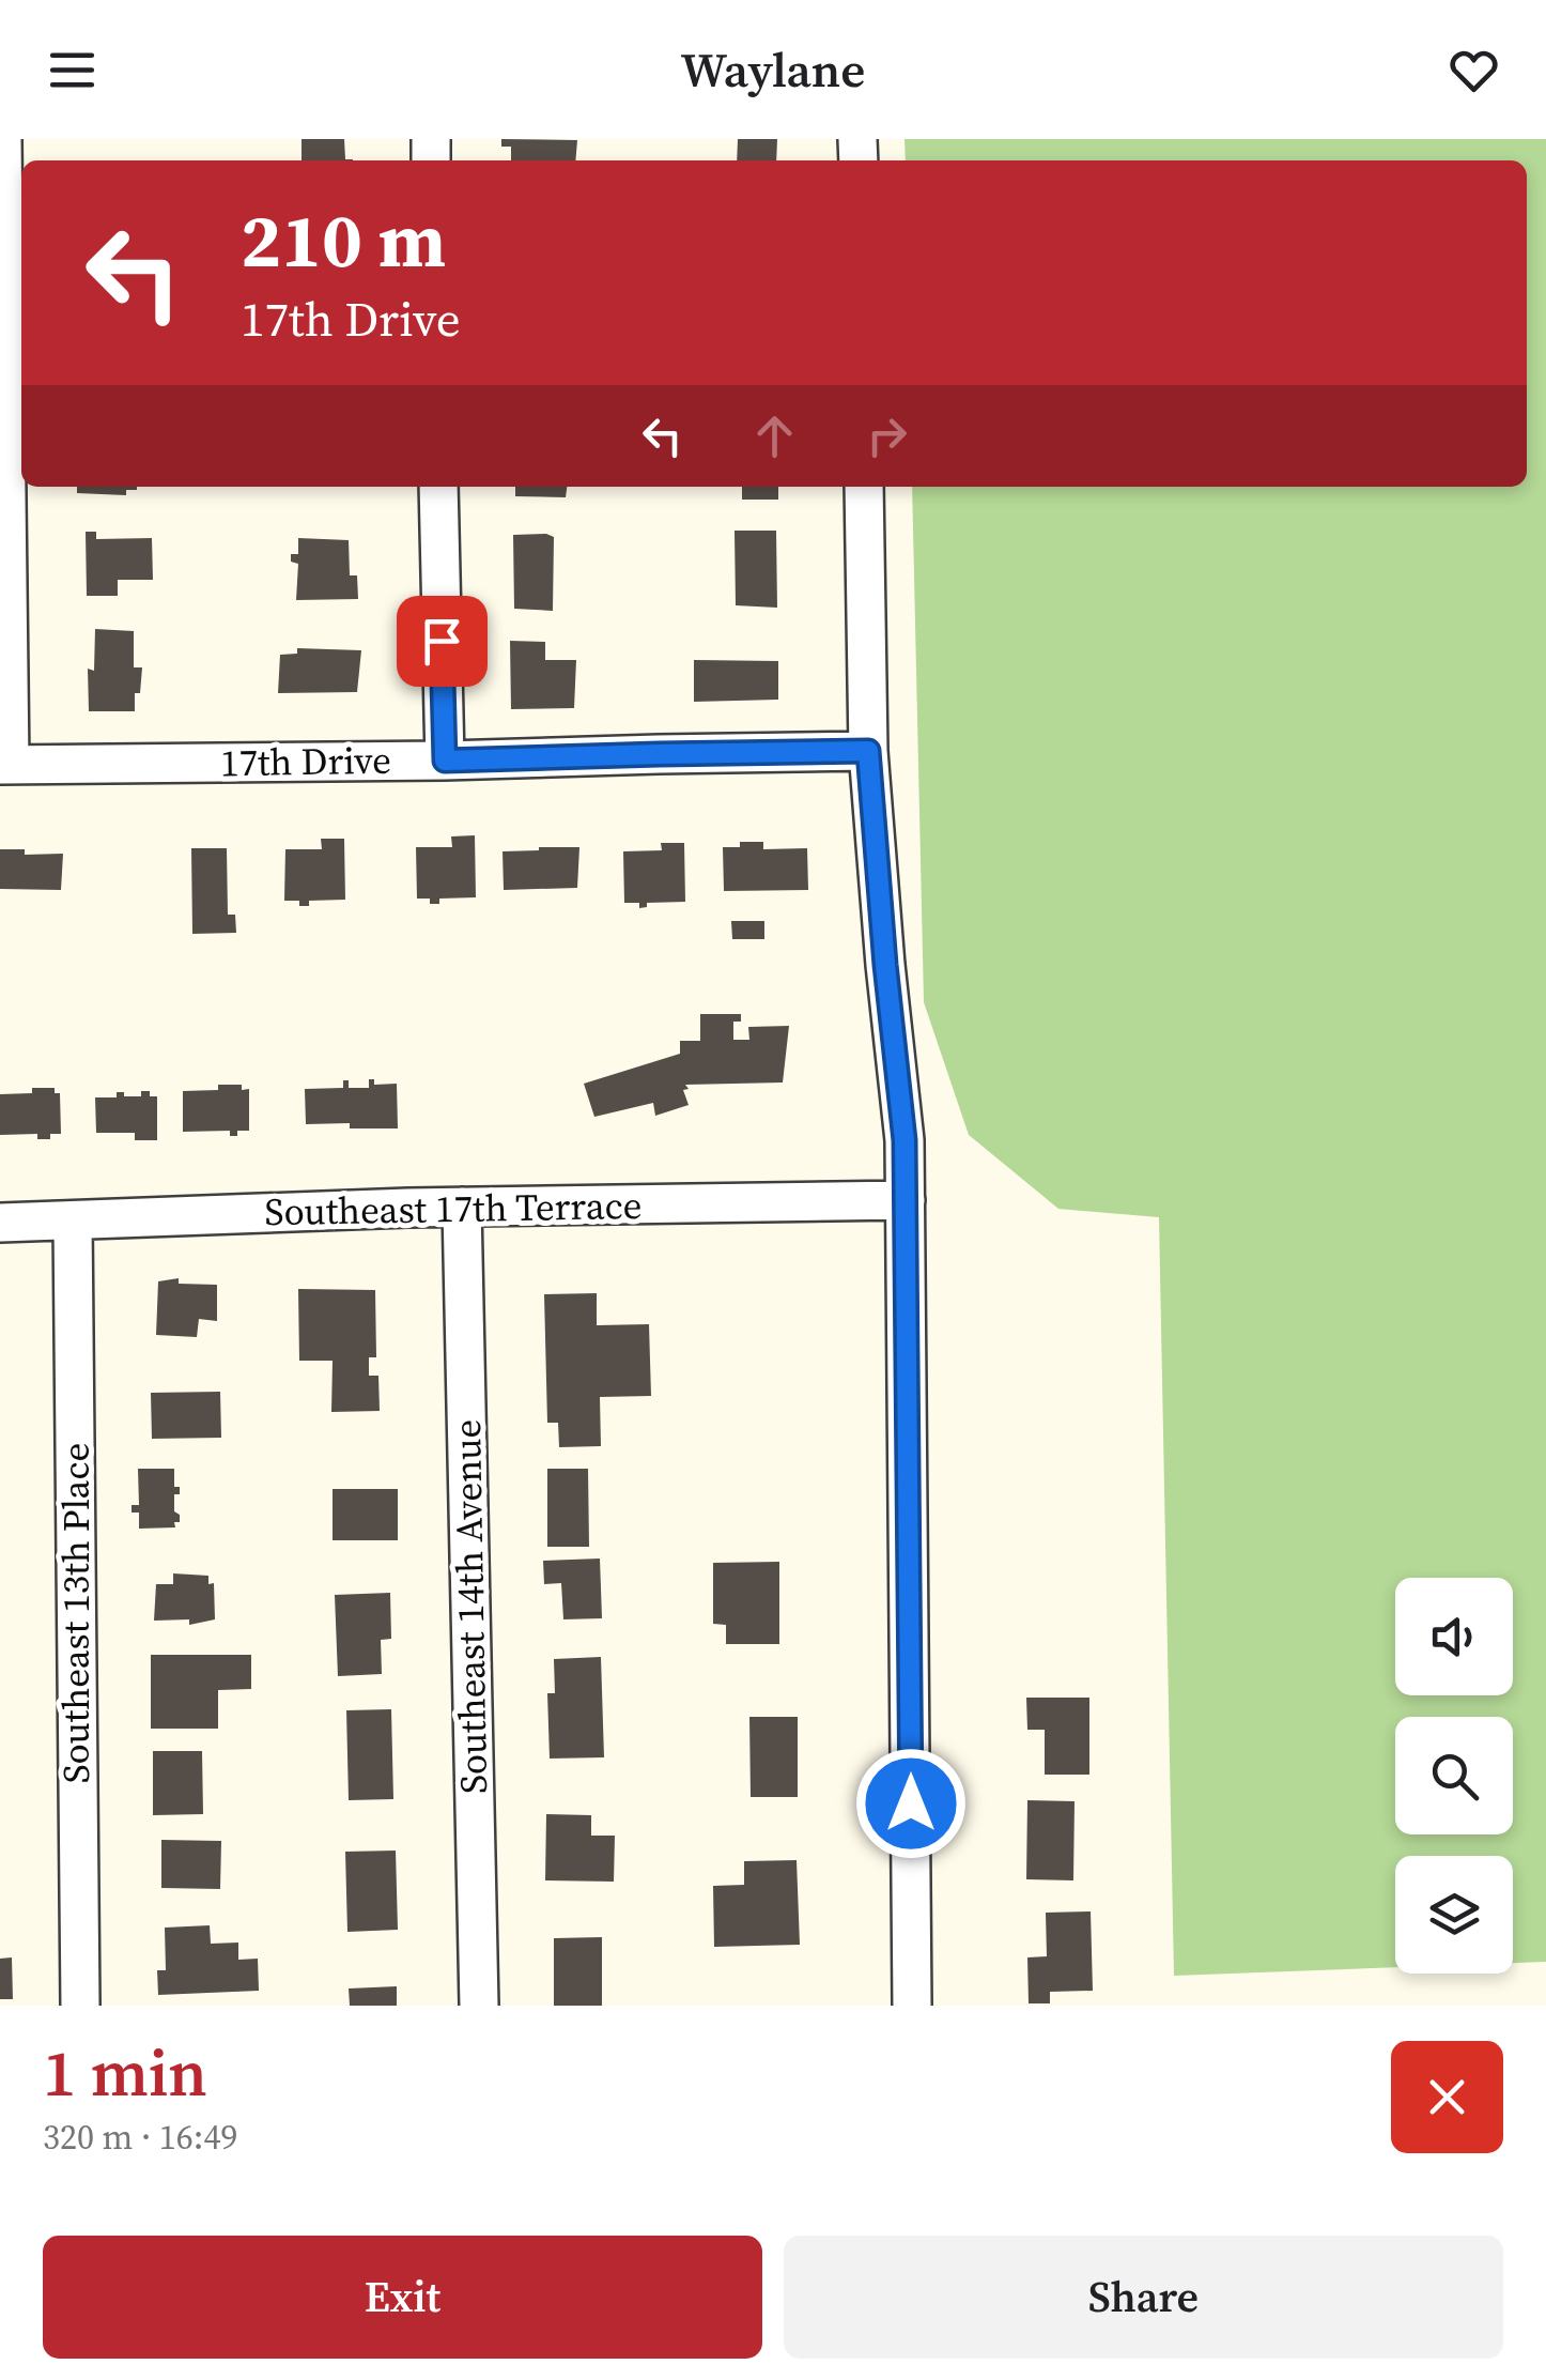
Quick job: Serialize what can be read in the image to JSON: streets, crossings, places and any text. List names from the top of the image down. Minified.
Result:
{"streets":{"street":["17th Drive","Southeast 17th Terrace","Southeast 14th Avenue","Southeast 13th Place"]},"crossings":[["Southeast 17th Terrace","Southeast 14th Avenue"],["Southeast 17th Terrace","Southeast 13th Place"]],"page":{"header":"Waylane","turn":["210 m","17th Drive"],"heading":["1 min","320 m · 16:49"],"buttons":["Exit","Share"]}}
